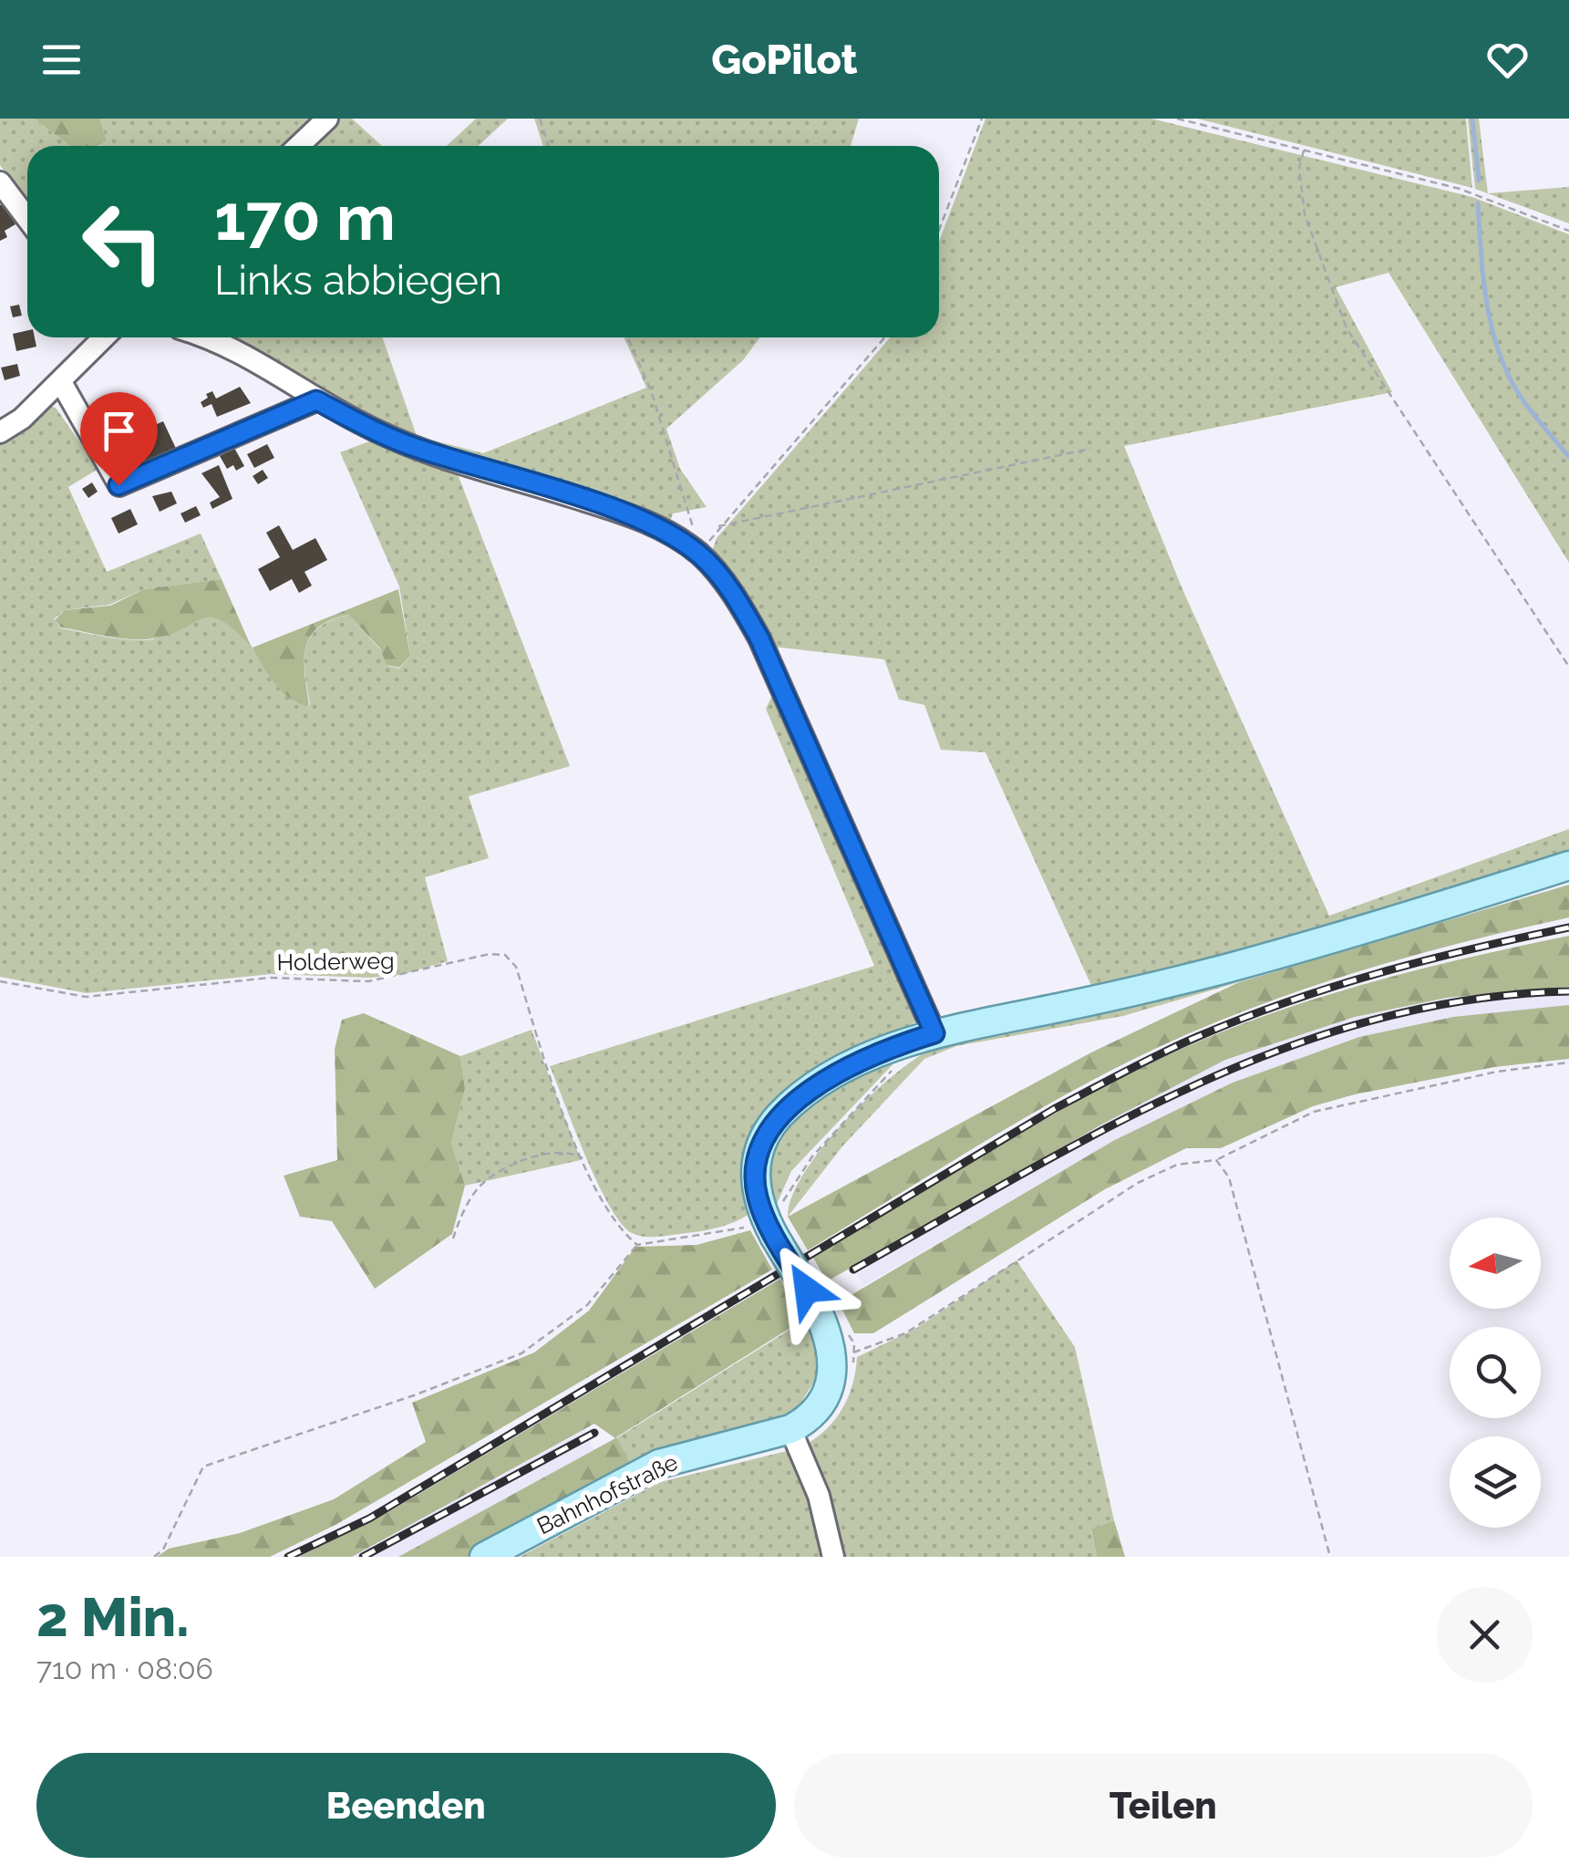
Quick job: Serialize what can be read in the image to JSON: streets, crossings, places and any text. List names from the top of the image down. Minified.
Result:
{"streets":{"main road":["Bahnhofstraße"],"path":["Holderweg"]},"north":"left","page":{"header":"GoPilot","turn":["170 m","Links abbiegen"],"heading":["2 Min.","710 m · 08:06"],"buttons":["Beenden","Teilen"]}}
